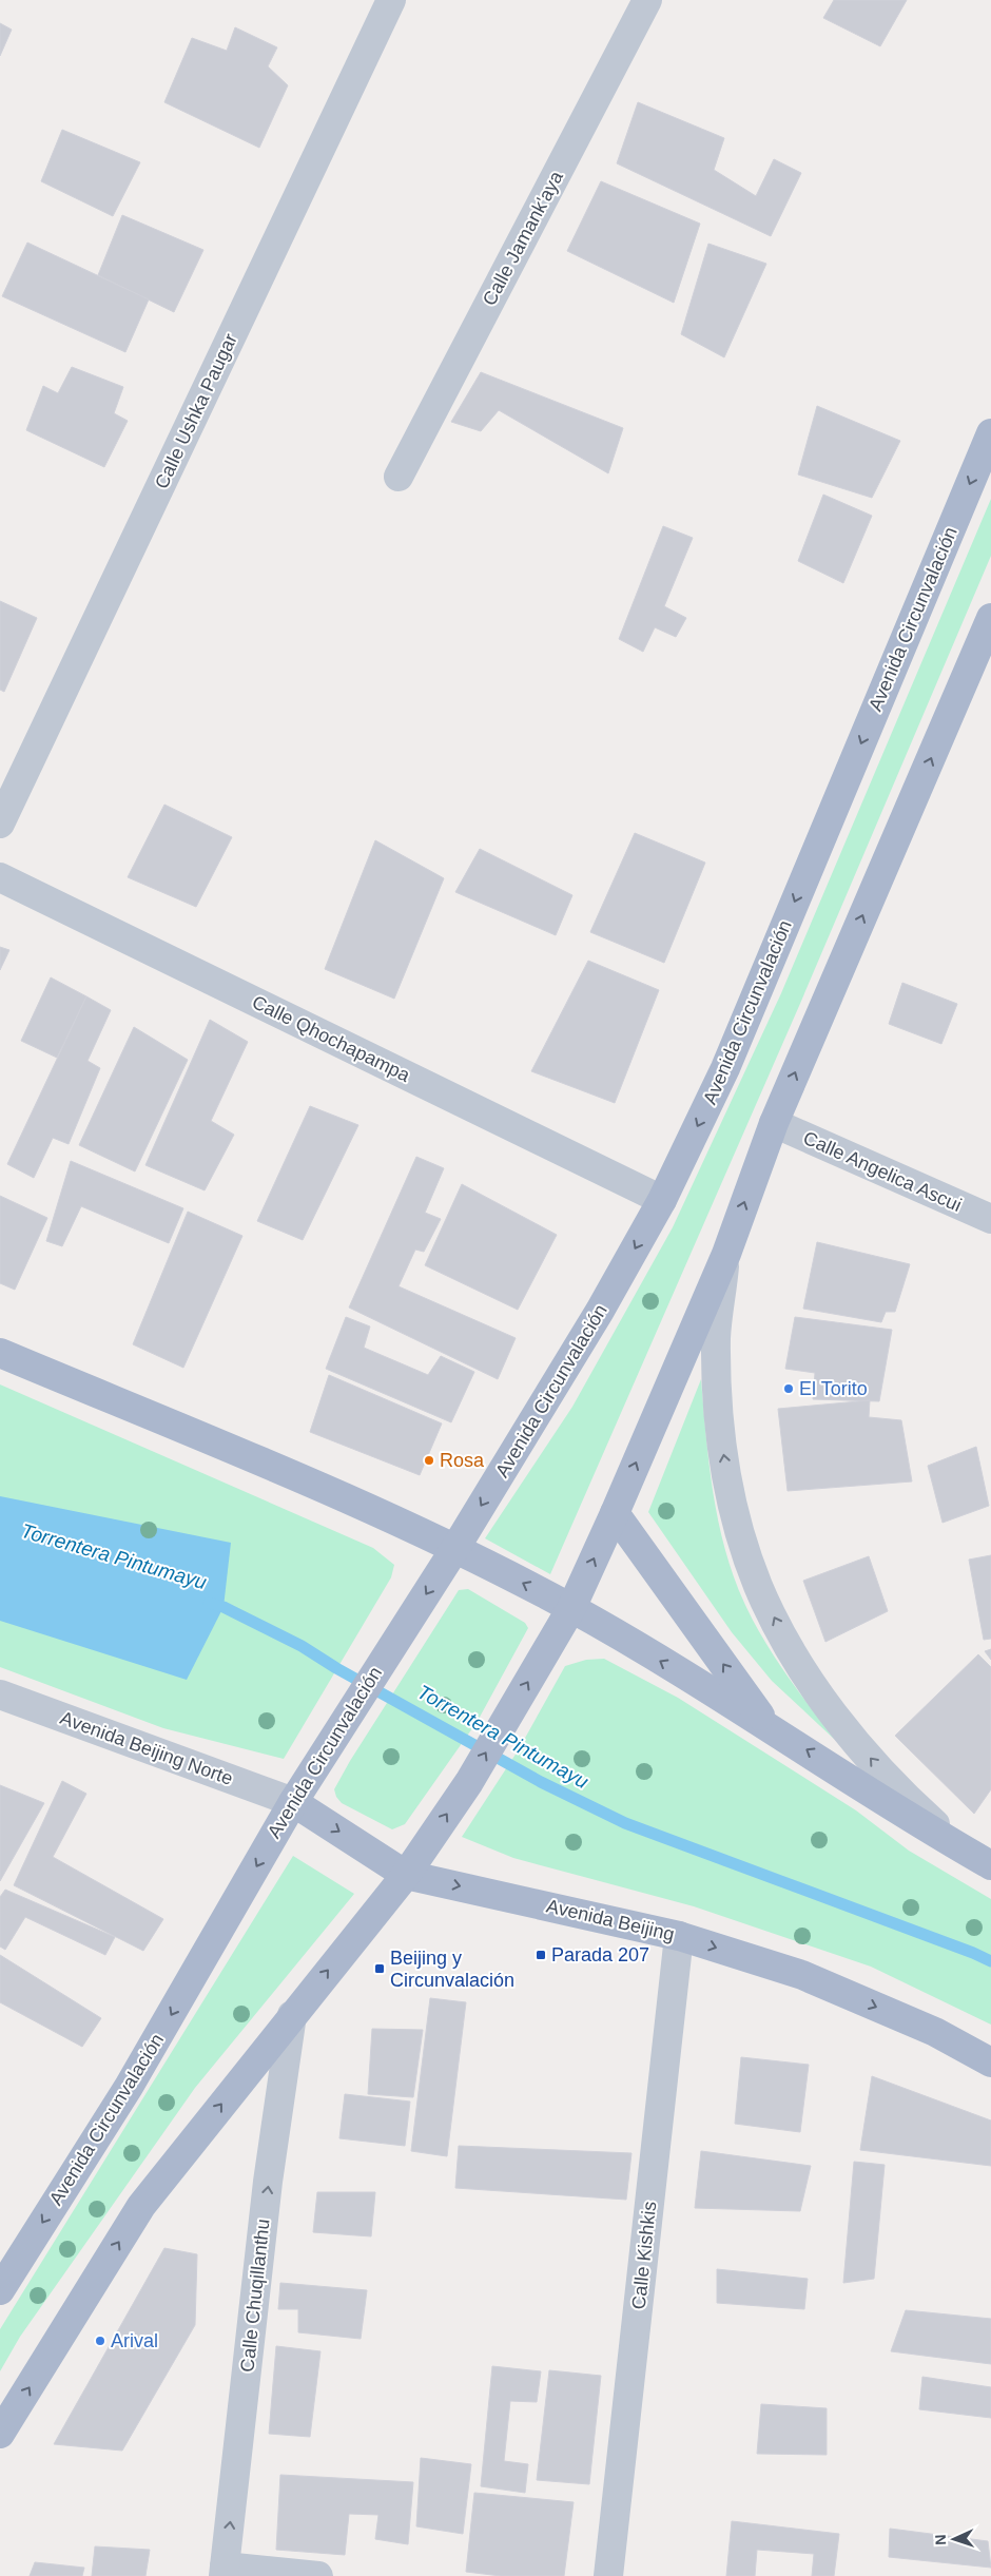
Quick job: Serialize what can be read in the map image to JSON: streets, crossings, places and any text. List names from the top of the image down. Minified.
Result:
{"streets":{"main road":["Avenida Circunvalación","Avenida Beijing"],"street":["Calle Jamank'aya","Calle Ushka Paugar","Calle Qhochapampa","Calle Angelica Ascui","Avenida Beijing Norte","Calle Kishkis","Calle Chuqillanthu"]},"crossings":[["Avenida Circunvalación","Calle Qhochapampa"],["Avenida Circunvalación","Avenida Beijing Norte"],["Avenida Circunvalación","Avenida Beijing"],["Avenida Beijing Norte","Avenida Beijing"],["Avenida Beijing","Calle Kishkis"]],"one_way":["Calle Chuqillanthu"],"water":["Torrentera Pintumayu"],"places":{"other":["El Torito","Rosa","Arival"],"transit":["Parada 207","Beijing y Circunvalación"]},"north":"left"}
